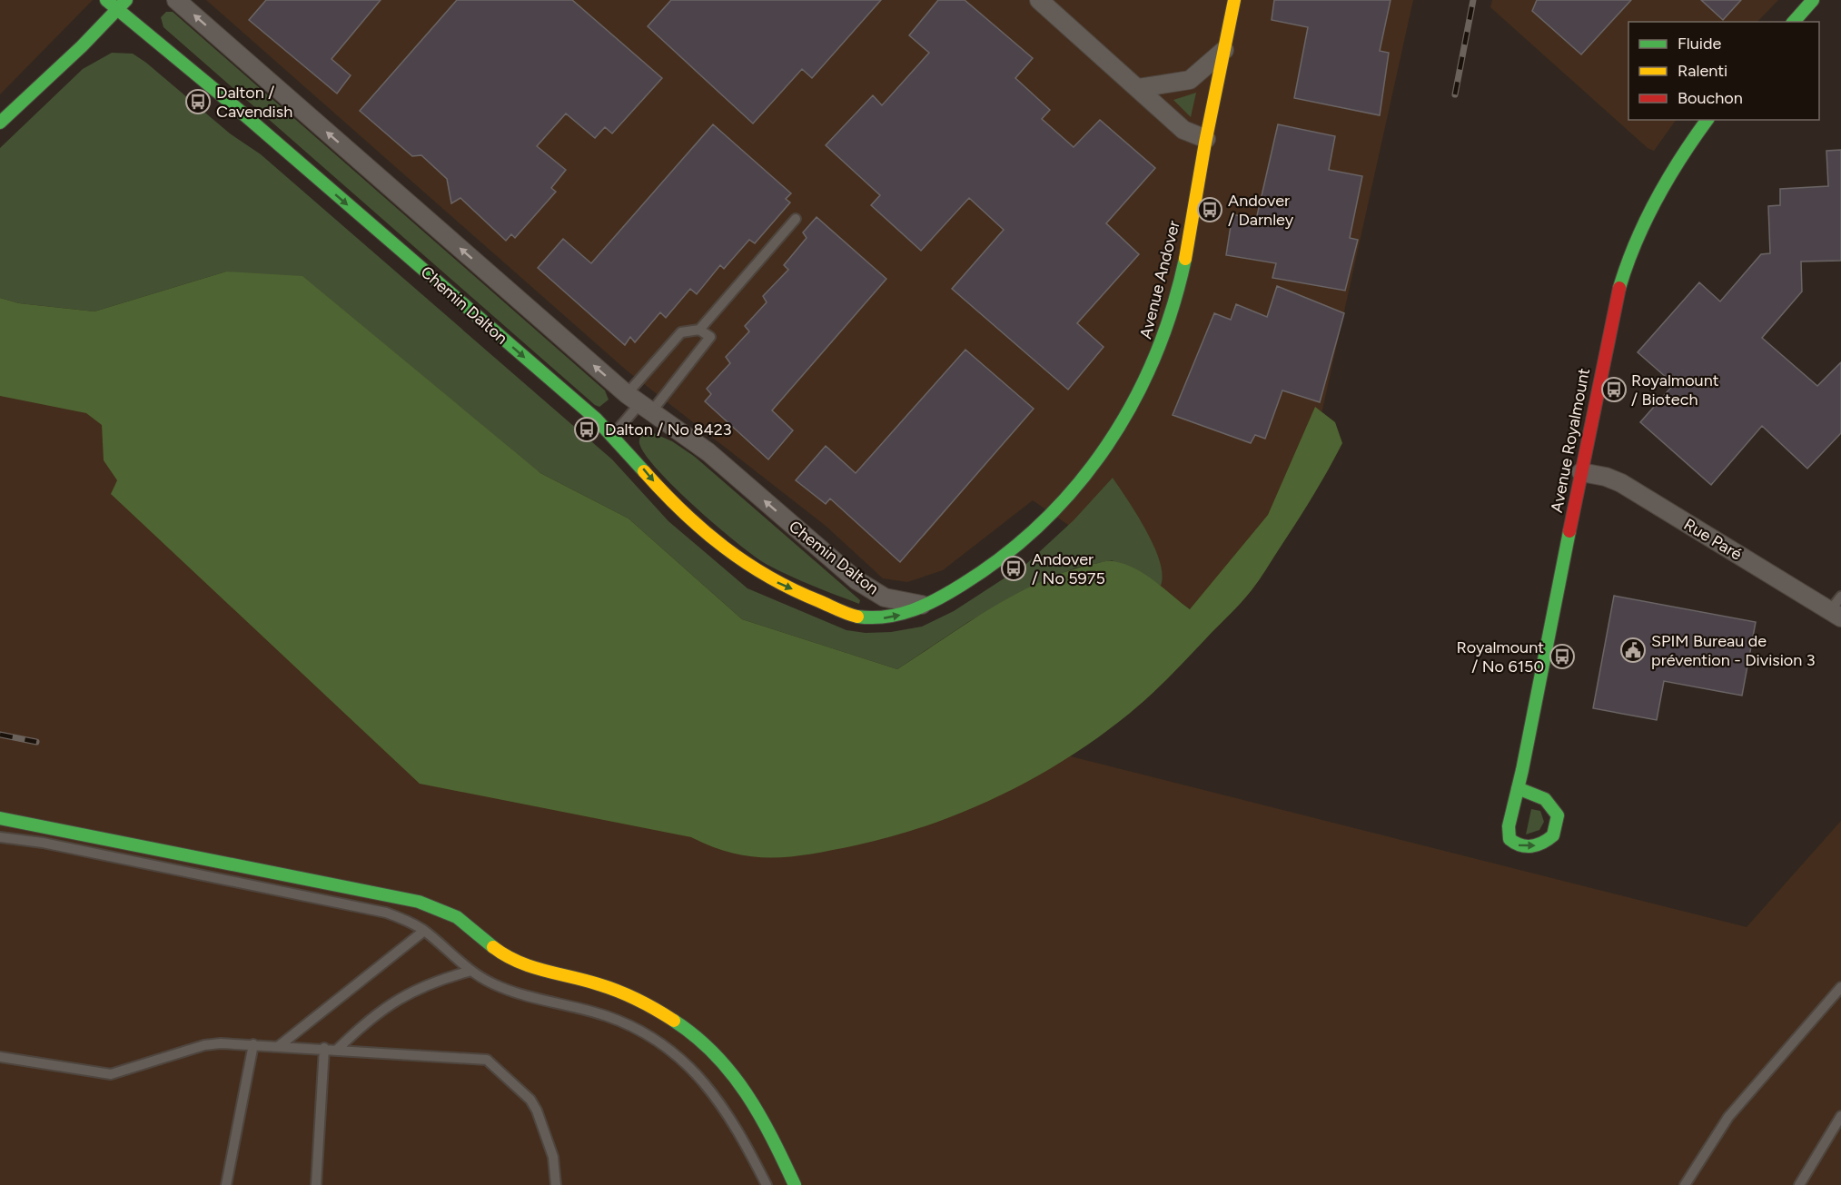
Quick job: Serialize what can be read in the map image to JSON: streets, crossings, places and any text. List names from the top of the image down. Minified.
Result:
{"streets":{"street":["Avenue Andover","Chemin Dalton","Avenue Royalmount","Rue Paré"]},"crossings":[["Avenue Andover","Chemin Dalton"],["Avenue Royalmount","Rue Paré"]],"places":{"bus stop":["Dalton / Cavendish","Andover / Darnley","Royalmount / Biotech","Dalton / No 8423","Andover / No 5975","Royalmount / No 6150"],"public building":["SPIM Bureau de prévention - Division 3"]},"legend":["Fluide","Ralenti","Bouchon"]}
